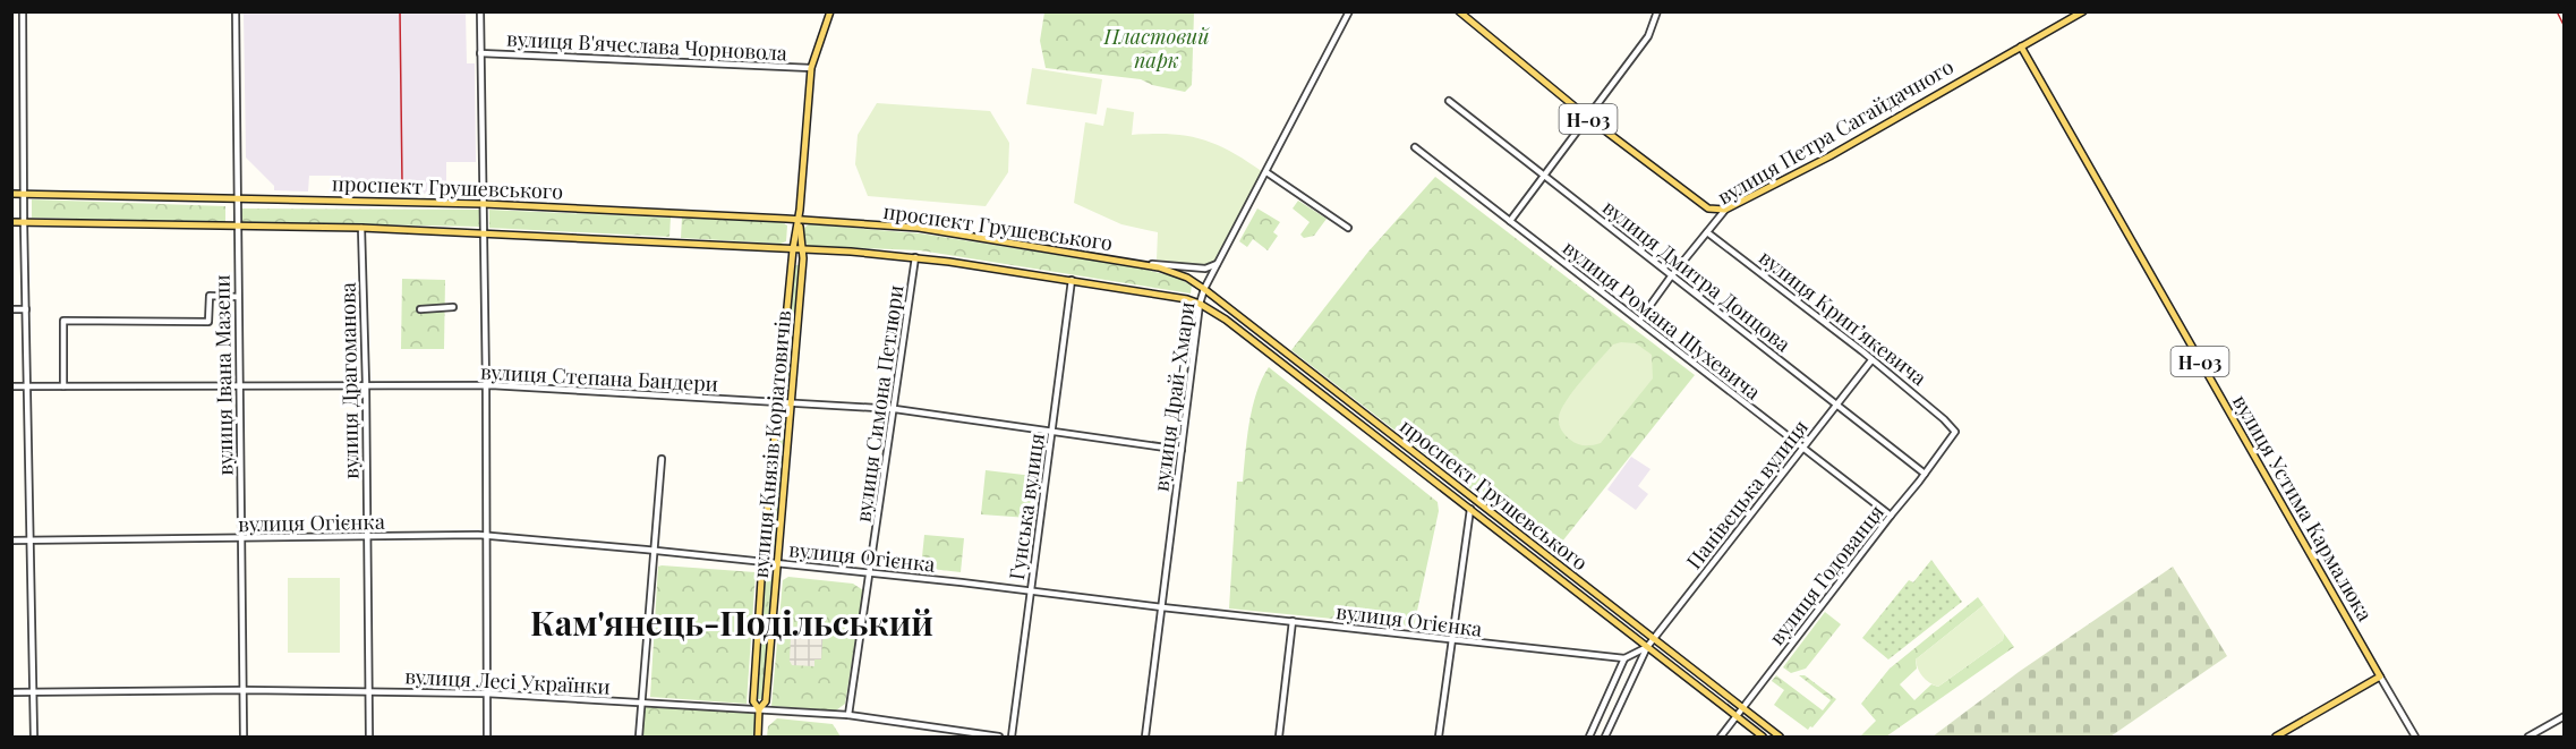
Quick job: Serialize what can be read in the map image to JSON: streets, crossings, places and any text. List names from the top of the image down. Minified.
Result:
{"streets":{"main road":["Н-03","вулиця Петра Сагайдачного","проспект Грушевського","вулиця Князів Коріатовичів","вулиця Устима Кармалюка"],"street":["вулиця В'ячеслава Чорновола","вулиця Дмитра Донцова","вулиця Крипʼякевича","вулиця Романа Шухевича","вулиця Івана Мазепи","вулиця Степана Бандери","вулиця Драгоманова","вулиця Драй-Хмари","вулиця Симона Петлюри","Панівецька вулиця","Гунська вулиця","вулиця Огієнка","вулиця Годованця","вулиця Лесі Українки"]},"crossings":[["вулиця В'ячеслава Чорновола","вулиця Князів Коріатовичів"],["Н-03","вулиця Петра Сагайдачного"],["вулиця Петра Сагайдачного","вулиця Дмитра Донцова"],["вулиця Петра Сагайдачного","вулиця Крипʼякевича"],["вулиця Петра Сагайдачного","вулиця Романа Шухевича"],["вулиця Петра Сагайдачного","вулиця Устима Кармалюка"],["проспект Грушевського","вулиця Івана Мазепи"],["проспект Грушевського","вулиця Драгоманова"],["проспект Грушевського","вулиця Драй-Хмари"],["проспект Грушевського","вулиця Симона Петлюри"],["проспект Грушевського","вулиця Князів Коріатовичів"],["проспект Грушевського","Панівецька вулиця"],["проспект Грушевського","Гунська вулиця"],["проспект Грушевського","вулиця Годованця"],["вулиця Дмитра Донцова","Панівецька вулиця"],["вулиця Дмитра Донцова","вулиця Годованця"],["вулиця Крипʼякевича","Панівецька вулиця"],["вулиця Крипʼякевича","вулиця Годованця"],["вулиця Романа Шухевича","Панівецька вулиця"],["вулиця Романа Шухевича","вулиця Годованця"],["вулиця Івана Мазепи","вулиця Степана Бандери"],["вулиця Івана Мазепи","вулиця Огієнка"],["вулиця Івана Мазепи","вулиця Лесі Українки"],["вулиця Степана Бандери","вулиця Драгоманова"],["вулиця Степана Бандери","вулиця Драй-Хмари"],["вулиця Степана Бандери","вулиця Симона Петлюри"],["вулиця Степана Бандери","вулиця Князів Коріатовичів"],["вулиця Степана Бандери","Гунська вулиця"],["вулиця Драгоманова","вулиця Огієнка"],["вулиця Драгоманова","вулиця Лесі Українки"],["вулиця Драй-Хмари","вулиця Огієнка"],["вулиця Симона Петлюри","вулиця Огієнка"],["вулиця Симона Петлюри","вулиця Лесі Українки"],["вулиця Князів Коріатовичів","вулиця Огієнка"],["вулиця Князів Коріатовичів","вулиця Лесі Українки"],["Панівецька вулиця","вулиця Огієнка"],["Гунська вулиця","вулиця Огієнка"]],"districts":["Кам'янець-Подільський"],"parks":["Пластовий парк"]}
